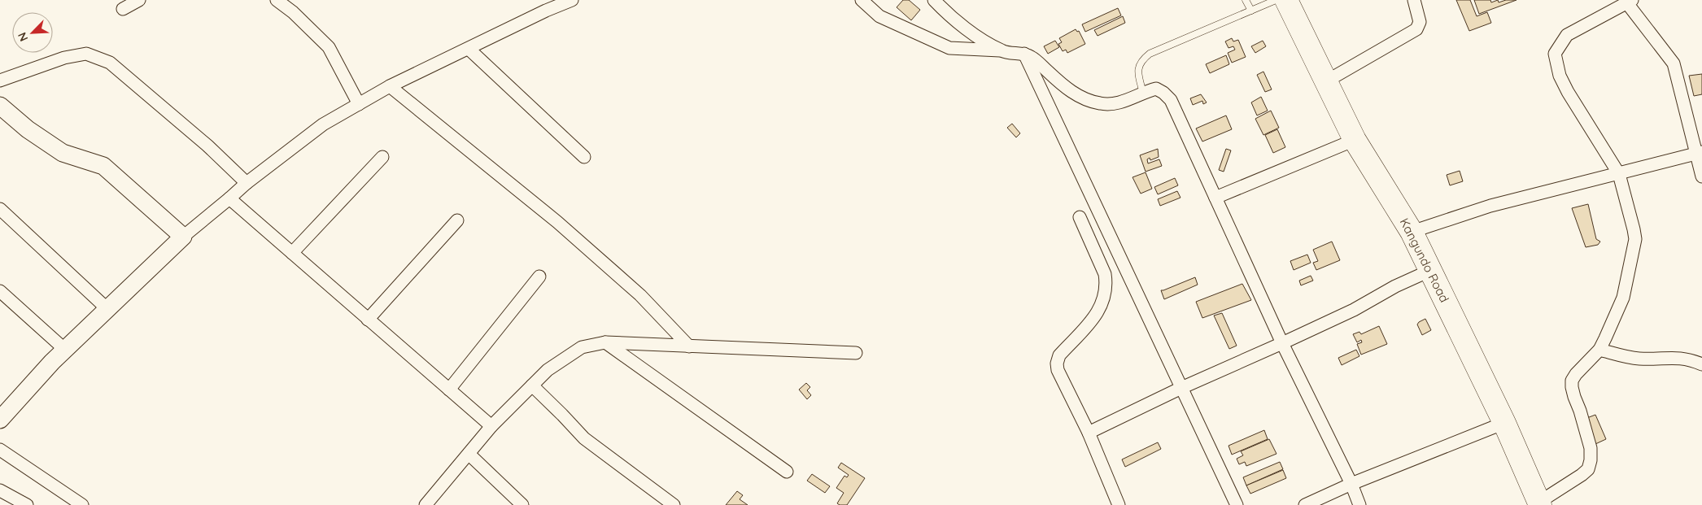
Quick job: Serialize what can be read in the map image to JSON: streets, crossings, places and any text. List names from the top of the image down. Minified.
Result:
{"streets":{"highway":["Kangundo Road"]},"north":"bottom left"}
